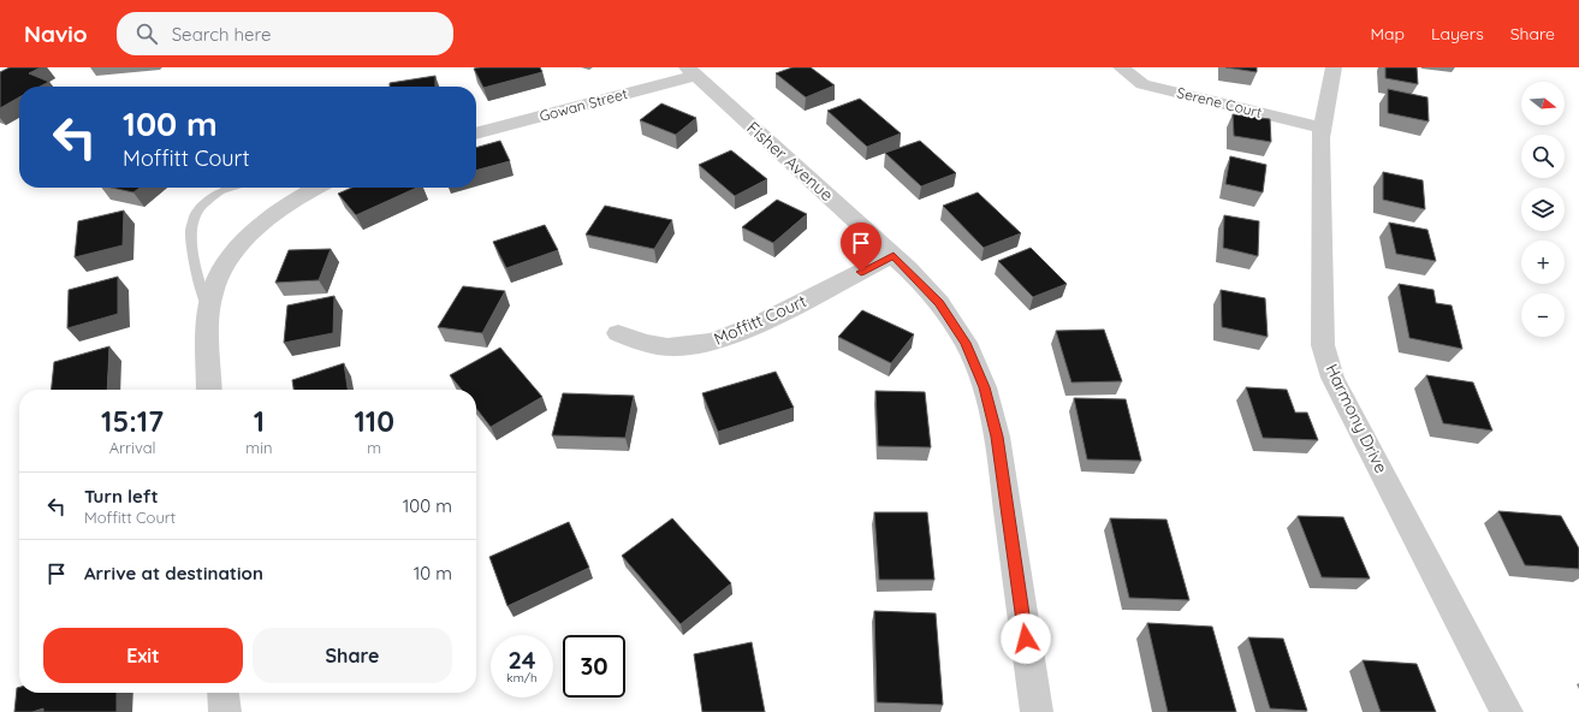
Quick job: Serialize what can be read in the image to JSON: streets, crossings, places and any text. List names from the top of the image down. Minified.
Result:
{"streets":{"street":["Serene Court","Gowan Street","Fisher Avenue","Moffitt Court","Harmony Drive"]},"crossings":[["Serene Court","Harmony Drive"],["Gowan Street","Fisher Avenue"],["Fisher Avenue","Moffitt Court"]],"north":"right","page":{"header":"Navio","search":"Search here","nav":["Map","Layers","Share"],"map_buttons":["+","−"],"turn":["100 m","Moffitt Court"],"eta":["15:17","Arrival","1","min","110","m"],"list":[{"name":"Turn left","note":"Moffitt Court","value":"100 m"},{"name":"Arrive at destination","value":"10 m"}],"buttons":["Exit","Share"],"speed":"24 km/h","limit":"30"}}
